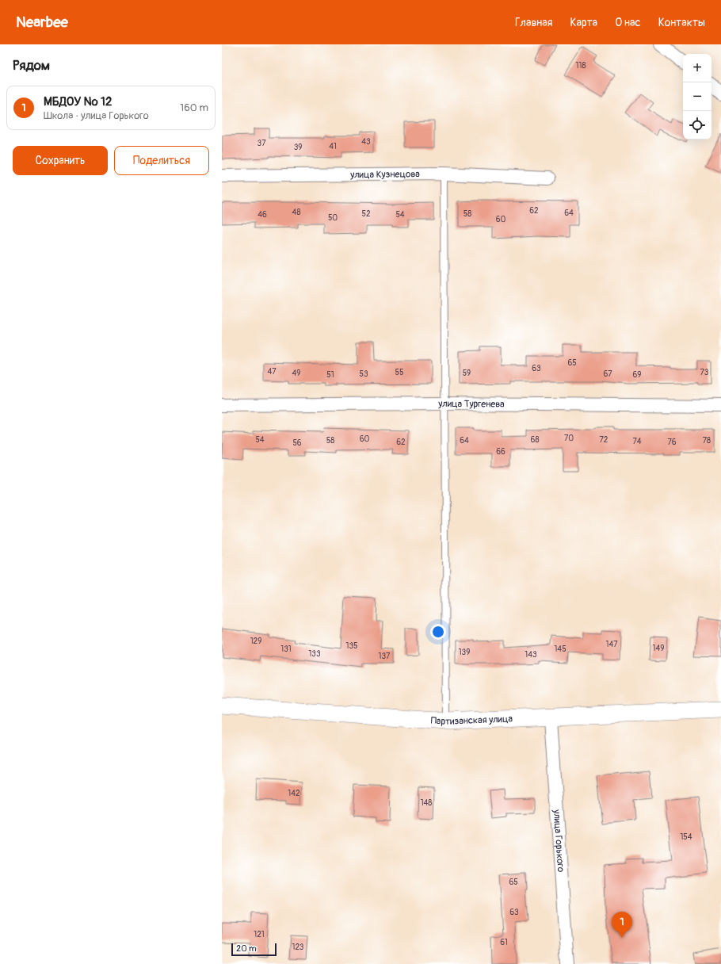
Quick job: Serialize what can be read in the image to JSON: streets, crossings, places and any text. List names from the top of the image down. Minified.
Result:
{"streets":{"street":["улица Кузнецова","улица Тургенева","Партизанская улица","улица Горького"]},"crossings":[["Партизанская улица","улица Горького"]],"house_numbers":["118","43","37","41","39","62","48","64","52","58","46","54","50","60","65","63","47","55","73","49","59","53","67","51","69","70","60","54","68","72","58","64","78","74","62","76","56","66","129","147","135","149","131","145","139","133","143","137","142","148","154","65","63","121","61","123"],"scale_bar":"20 m","page":{"header":"Nearbee","nav":["Главная","Карта","О нас","Контакты"],"heading":"Рядом","map_buttons":["+","−"],"list":[{"mark":"1","name":"МБДОУ № 12","note":"Школа · улица Горького","value":"160 m"}],"buttons":["Сохранить","Поделиться"],"pins":"1","scale":"20 m"}}
